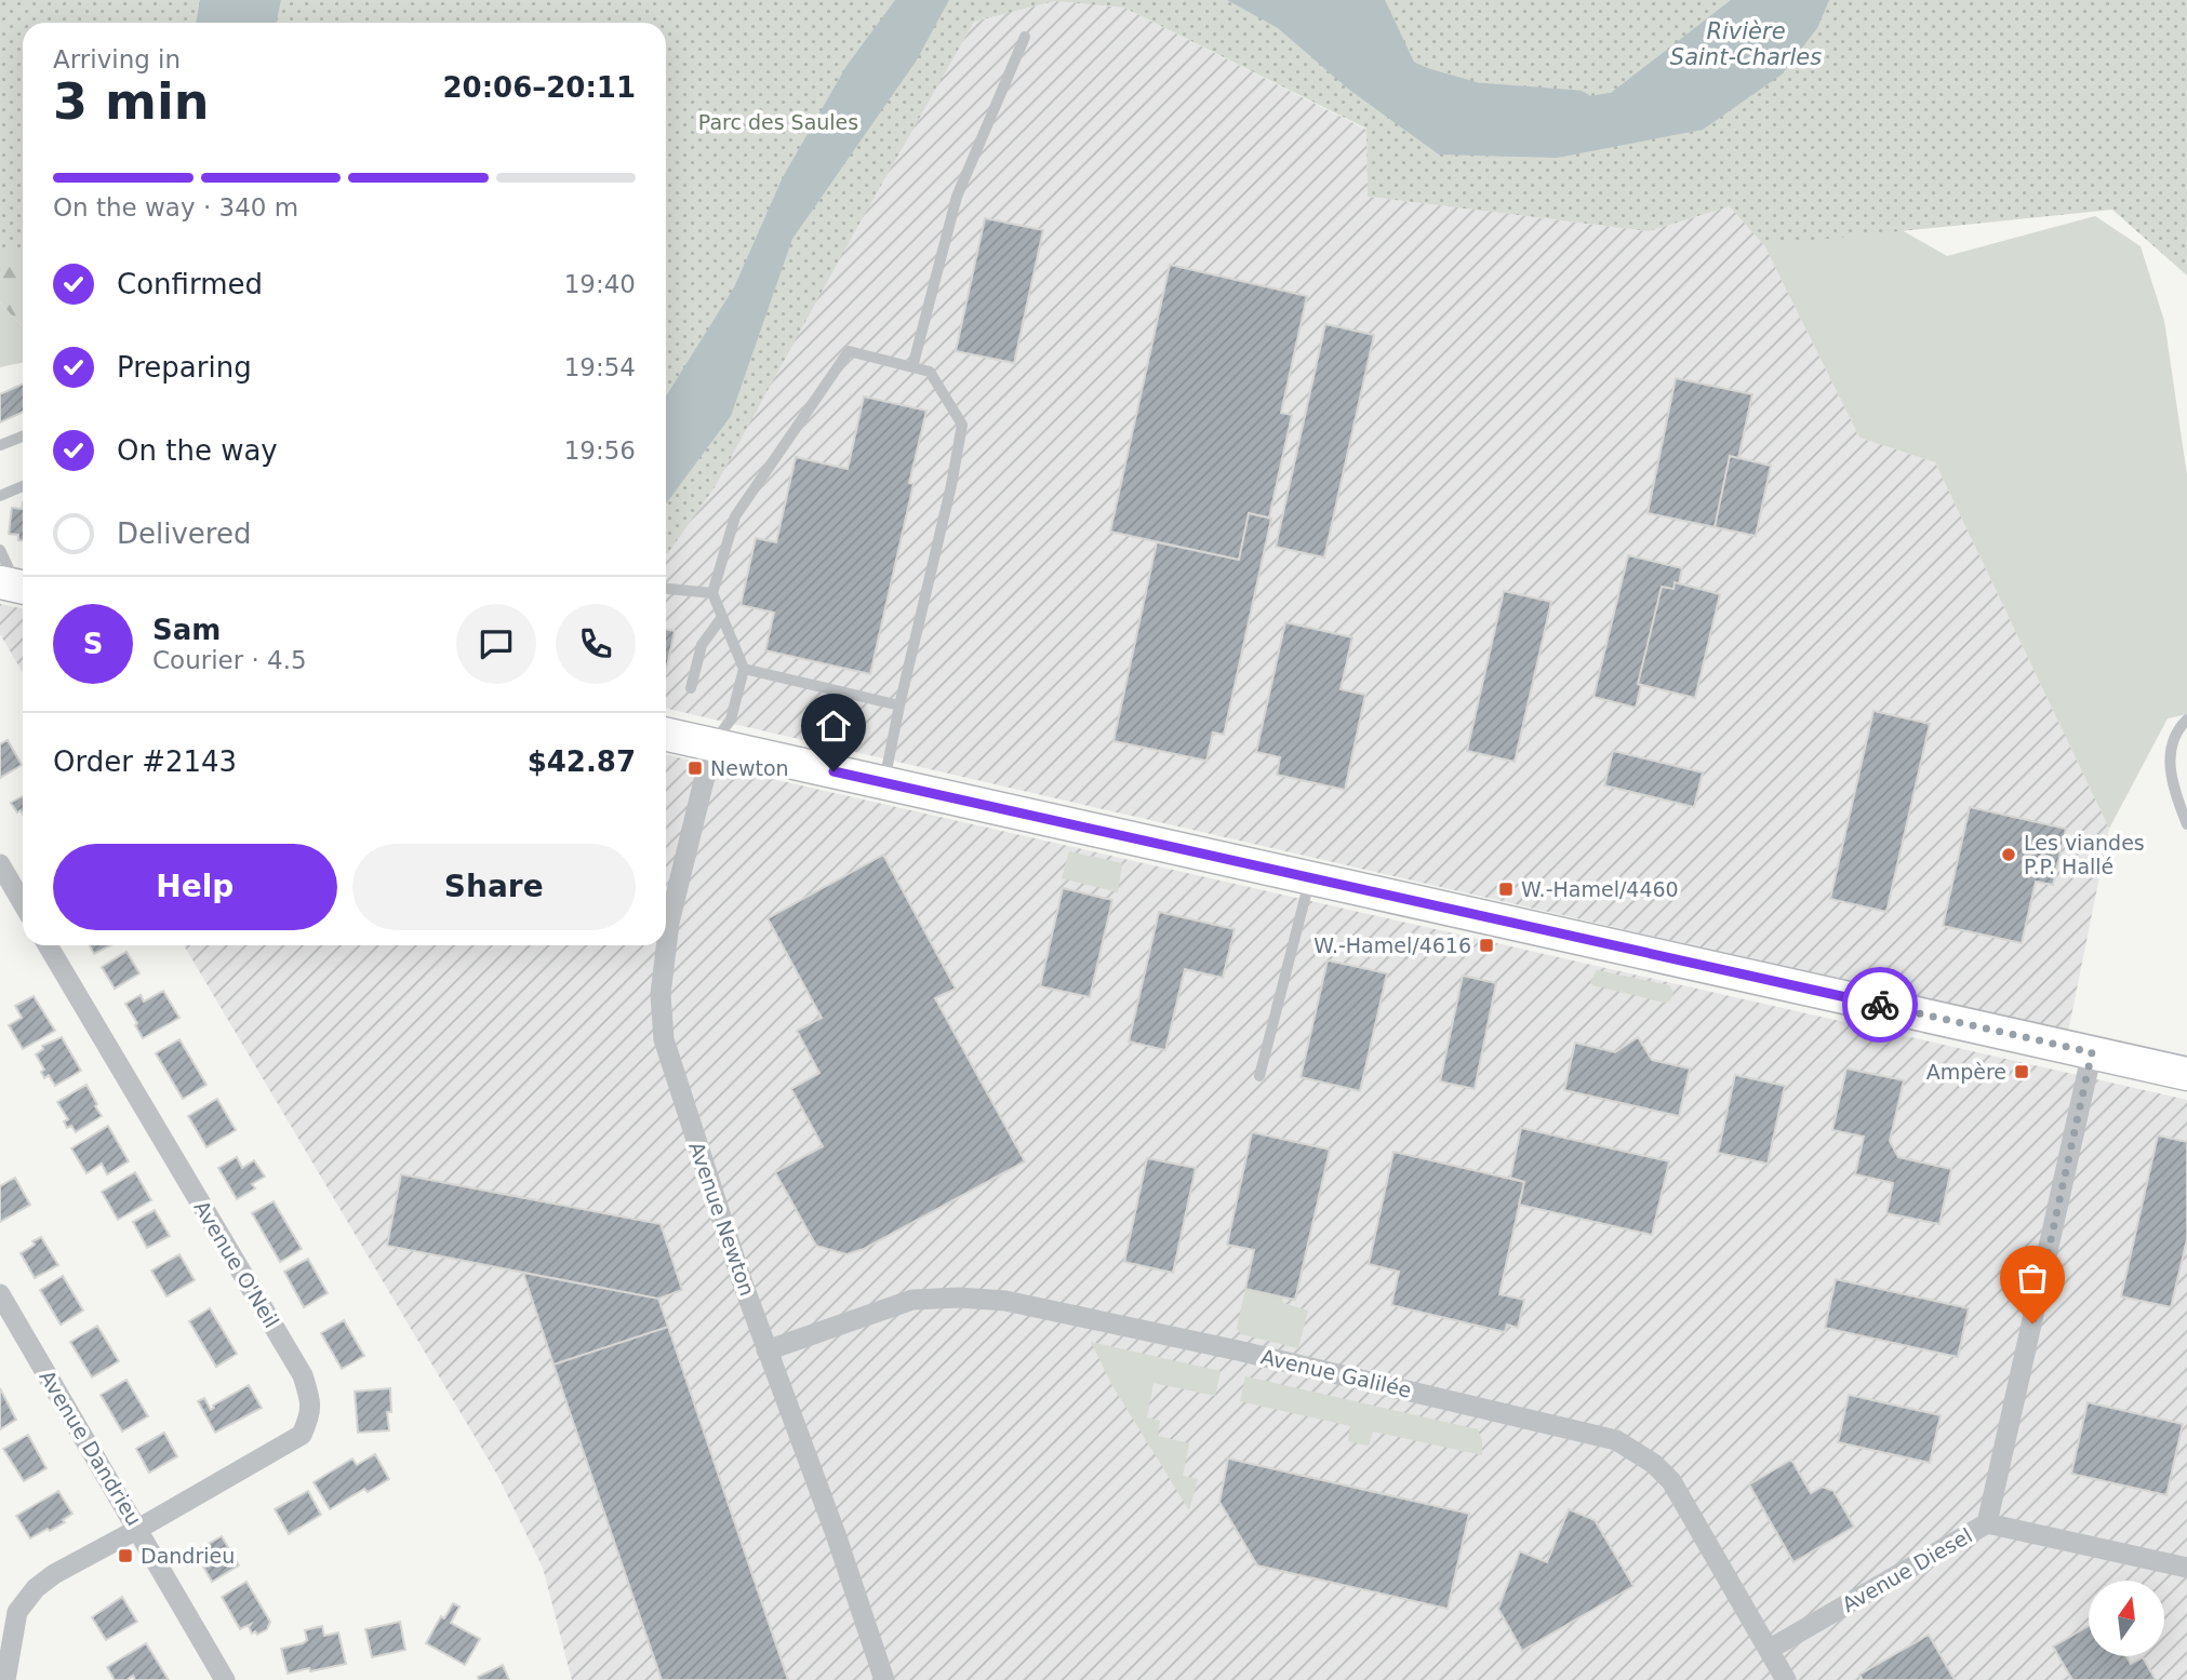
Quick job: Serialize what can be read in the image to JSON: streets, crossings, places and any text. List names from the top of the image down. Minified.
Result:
{"streets":{"street":["Avenue Newton","Avenue O'Neil","Avenue Galilée","Avenue Dandrieu","Avenue Diesel"]},"crossings":[["Avenue Newton","Avenue Galilée"],["Avenue O'Neil","Avenue Dandrieu"],["Avenue Galilée","Avenue Diesel"]],"water":["Rivière Saint-Charles"],"parks":["Parc des Saules"],"places":{"transit":["Newton","W.-Hamel/4460","W.-Hamel/4616","Ampère","Dandrieu"],"other":["Les viandes P.P. Hallé"]},"north":"top","page":{"heading":["3 min","Arriving in","20:06–20:11"],"panel":["Sam","Courier · 4.5","Order #2143","$42.87"],"bar":"On the way · 340 m","list":[["Confirmed","19:40"],["Preparing","19:54"],["On the way","19:56"],"Delivered"],"round":"S","buttons":["Help","Share"]}}
